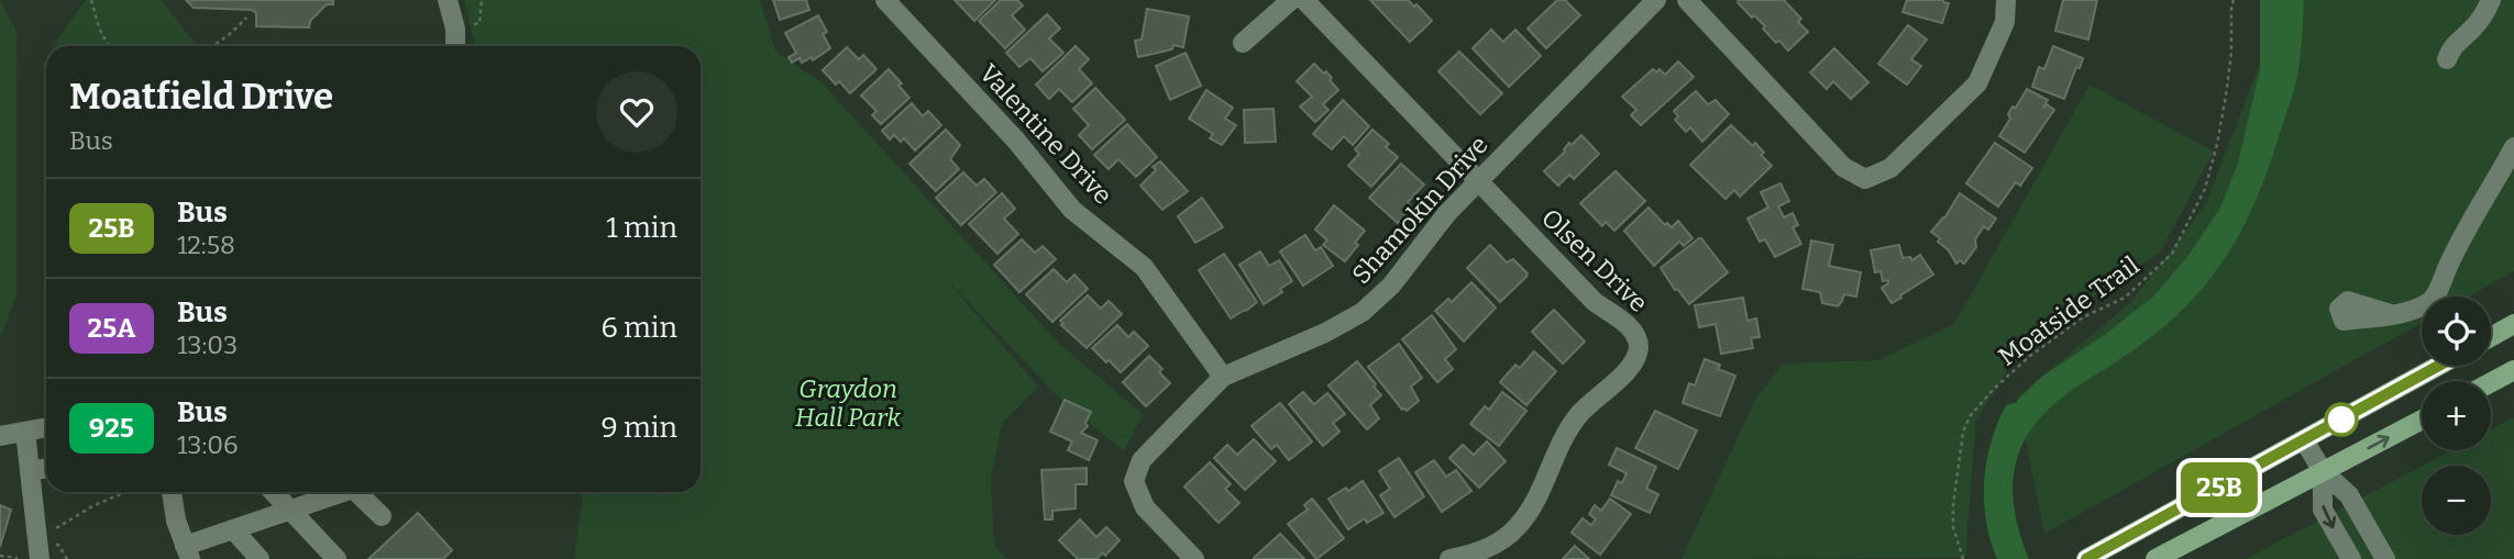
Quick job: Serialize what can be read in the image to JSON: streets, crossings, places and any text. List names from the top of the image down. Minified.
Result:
{"streets":{"street":["Valentine Drive","Shamokin Drive","Olsen Drive"],"path":["Moatside Trail"]},"crossings":[["Valentine Drive","Shamokin Drive"],["Shamokin Drive","Olsen Drive"]],"parks":["Graydon Hall Park"],"lines":["bus line 25B"],"page":{"on_map":"25B","heading":["Moatfield Drive","Bus"],"list":[{"mark":"25B","name":"Bus","note":"12:58","value":"1 min"},{"mark":"25A","name":"Bus","note":"13:03","value":"6 min"},{"mark":"925","name":"Bus","note":"13:06","value":"9 min"}],"map_buttons":["+","−"]}}
